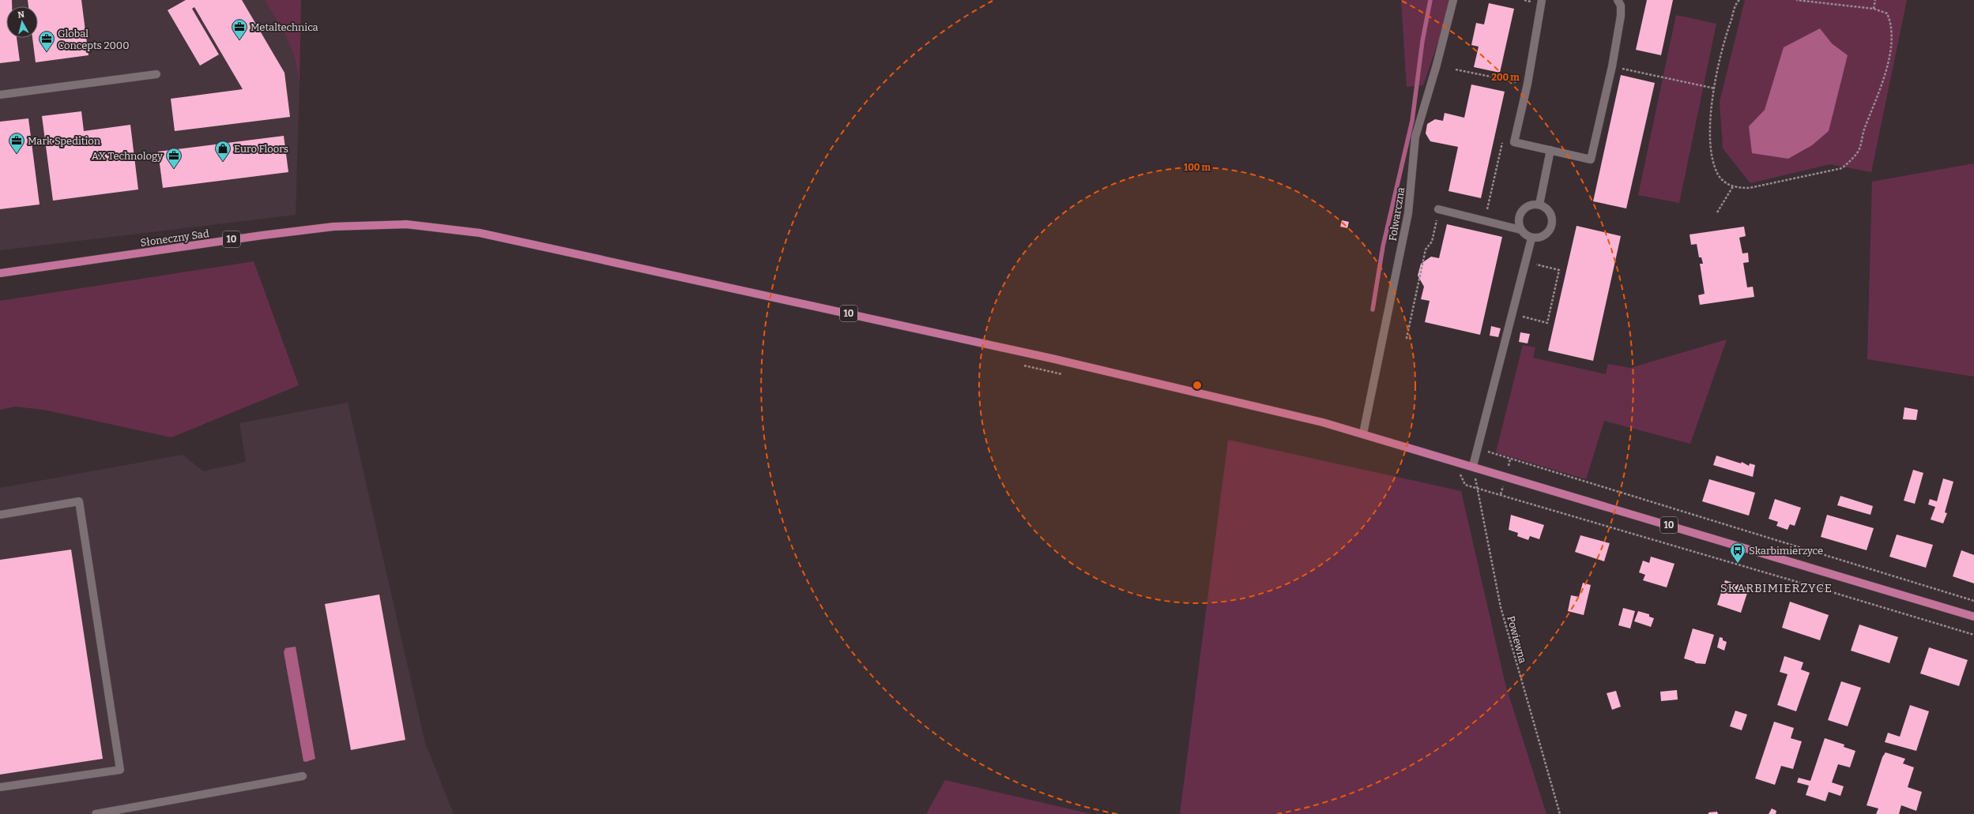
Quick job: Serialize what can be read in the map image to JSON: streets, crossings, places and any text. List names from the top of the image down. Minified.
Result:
{"streets":{"main road":["Słoneczny Sad","10"],"street":["Folwarczna"],"path":["Powiewna"]},"crossings":[["Folwarczna","Słoneczny Sad"],["Folwarczna","10"],["Słoneczny Sad","10"],["10","Powiewna"]],"districts":["SKARBIMIERZYCE"],"places":{"office":["Metaltechnica","Global Concepts 2000","Mark Spedition","AX Technology"],"shop":["Euro Floors"],"bus stop":["Skarbimierzyce"]},"north":"top","rings":["200 m","100 m"]}
